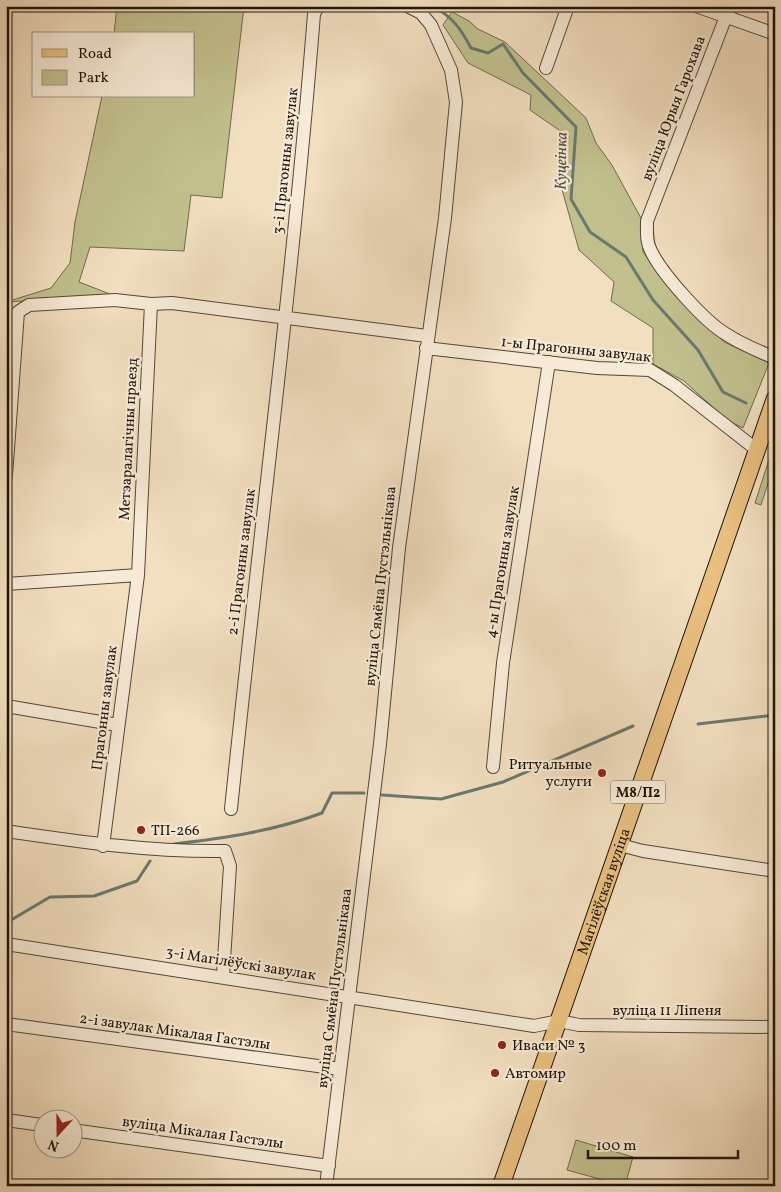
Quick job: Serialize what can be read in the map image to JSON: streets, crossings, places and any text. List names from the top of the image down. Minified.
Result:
{"streets":{"main road":["М8/П2","Магілёўская вуліца"],"street":["вуліца Юрыя Гарохава","3-і Прагонны завулак","1-ы Прагонны завулак","Метэаралагічны праезд","2-і Прагонны завулак","4-ы Прагонны завулак","вуліца Сямёна Пустэльнікава","Прагонны завулак","3-і Магілёўскі завулак","вуліца 11 Ліпеня","2-і завулак Мікалая Гастэлы","вуліца Мікалая Гастэлы"]},"crossings":[["3-і Прагонны завулак","1-ы Прагонны завулак"],["3-і Прагонны завулак","2-і Прагонны завулак"],["1-ы Прагонны завулак","Метэаралагічны праезд"],["1-ы Прагонны завулак","2-і Прагонны завулак"],["1-ы Прагонны завулак","4-ы Прагонны завулак"],["1-ы Прагонны завулак","вуліца Сямёна Пустэльнікава"],["1-ы Прагонны завулак","Магілёўская вуліца"],["Метэаралагічны праезд","Прагонны завулак"],["вуліца Сямёна Пустэльнікава","3-і Магілёўскі завулак"],["вуліца Сямёна Пустэльнікава","2-і завулак Мікалая Гастэлы"],["вуліца Сямёна Пустэльнікава","вуліца Мікалая Гастэлы"],["Магілёўская вуліца","3-і Магілёўскі завулак"],["Магілёўская вуліца","вуліца 11 Ліпеня"],["3-і Магілёўскі завулак","вуліца 11 Ліпеня"]],"water":["Куцеінка"],"places":["Ритуальные услуги","ТП-266","Иваси № 3","Автомир"],"legend":["Road","Park"],"scale_bar":"100 m","north":"bottom"}
